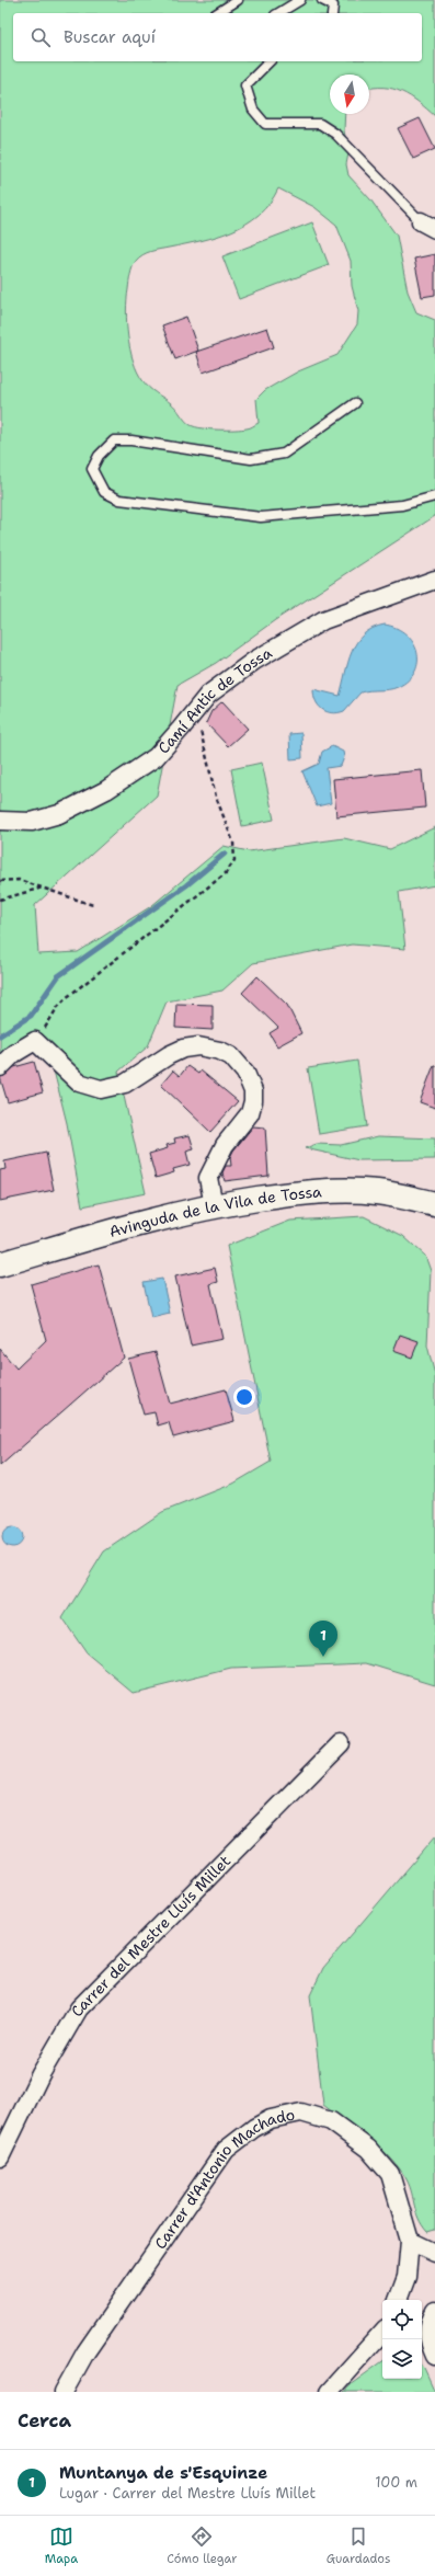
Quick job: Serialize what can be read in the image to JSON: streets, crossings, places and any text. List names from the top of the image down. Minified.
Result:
{"streets":{"main road":["Avinguda de la Vila de Tossa"],"street":["Camí Antic de Tossa","Carrer del Mestre Lluís Millet","Carrer d'Antonio Machado"]},"north":"bottom","page":{"search":"Buscar aquí","pins":"1","heading":"Cerca","list":[{"mark":"1","name":"Muntanya de s'Esquinze","note":"Lugar · Carrer del Mestre Lluís Millet","value":"100 m"}],"nav":["Mapa","Cómo llegar","Guardados"]}}
